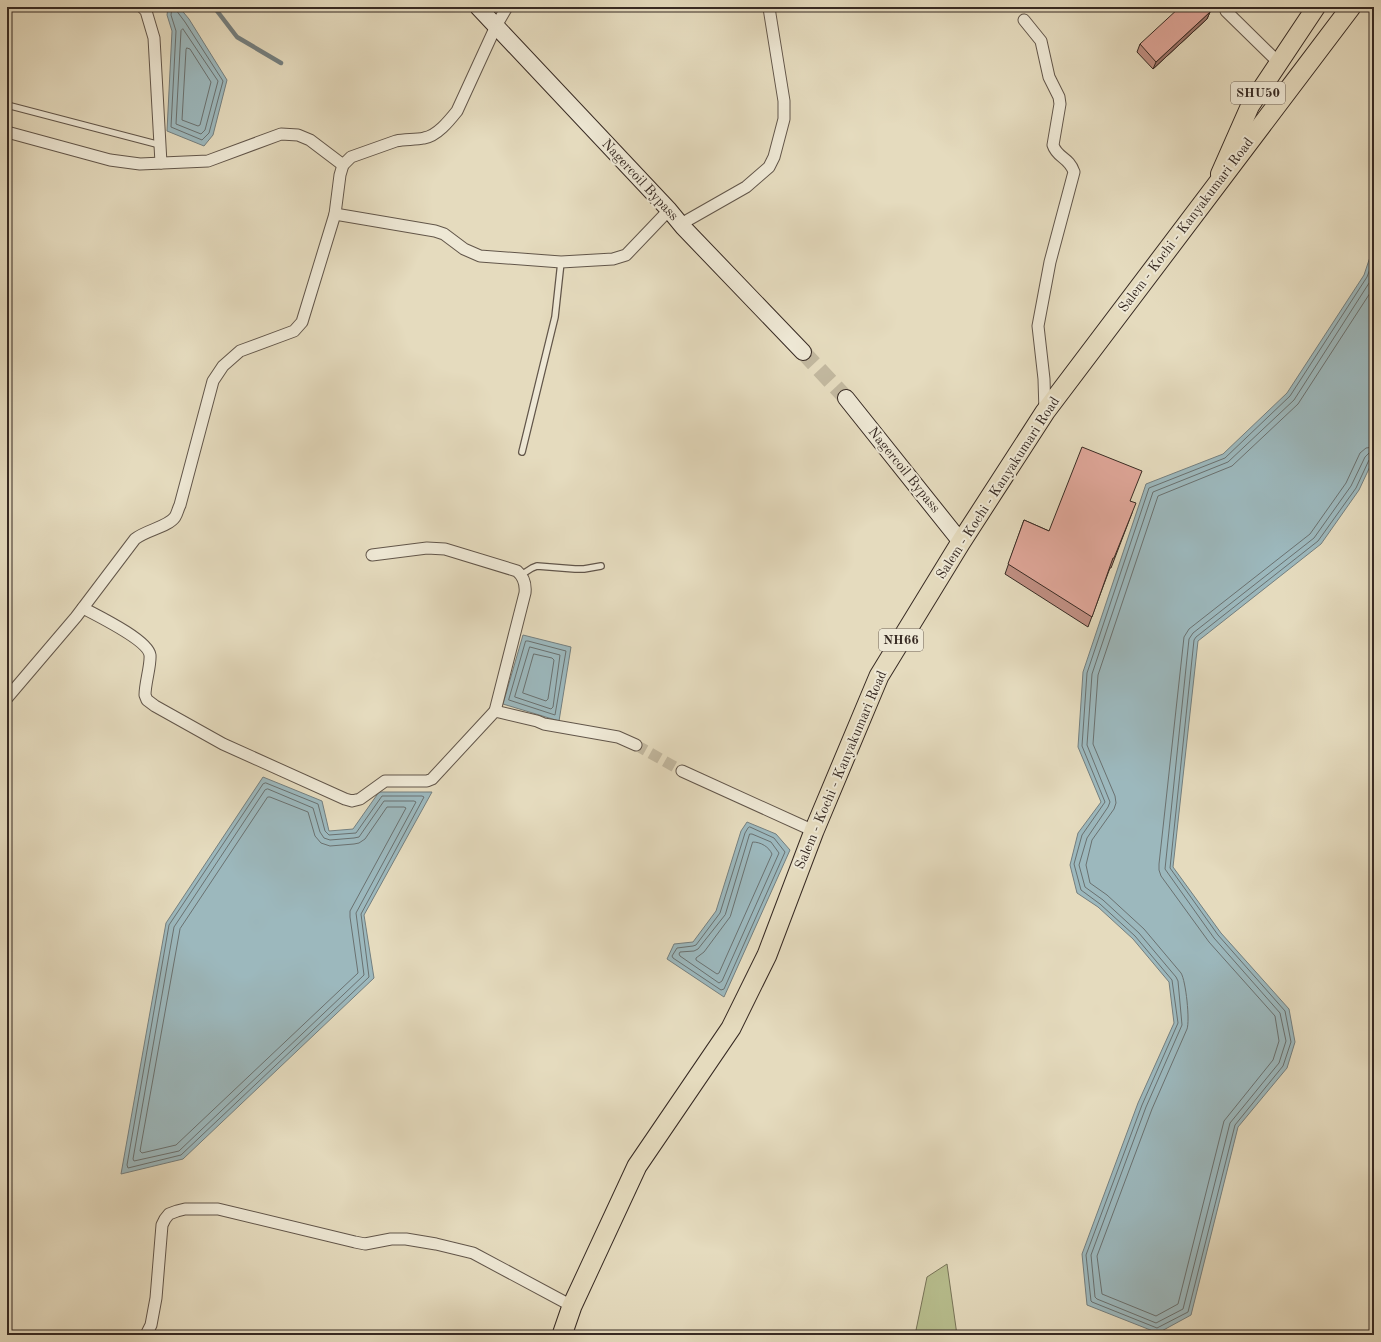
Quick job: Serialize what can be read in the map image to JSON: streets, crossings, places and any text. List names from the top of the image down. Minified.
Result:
{"streets":{"highway":["Salem - Kochi - Kanyakumari Road","NH66"],"main road":["SHU50","Nagercoil Bypass"]},"crossings":[["SHU50","Salem - Kochi - Kanyakumari Road"],["Nagercoil Bypass","Salem - Kochi - Kanyakumari Road"]]}
